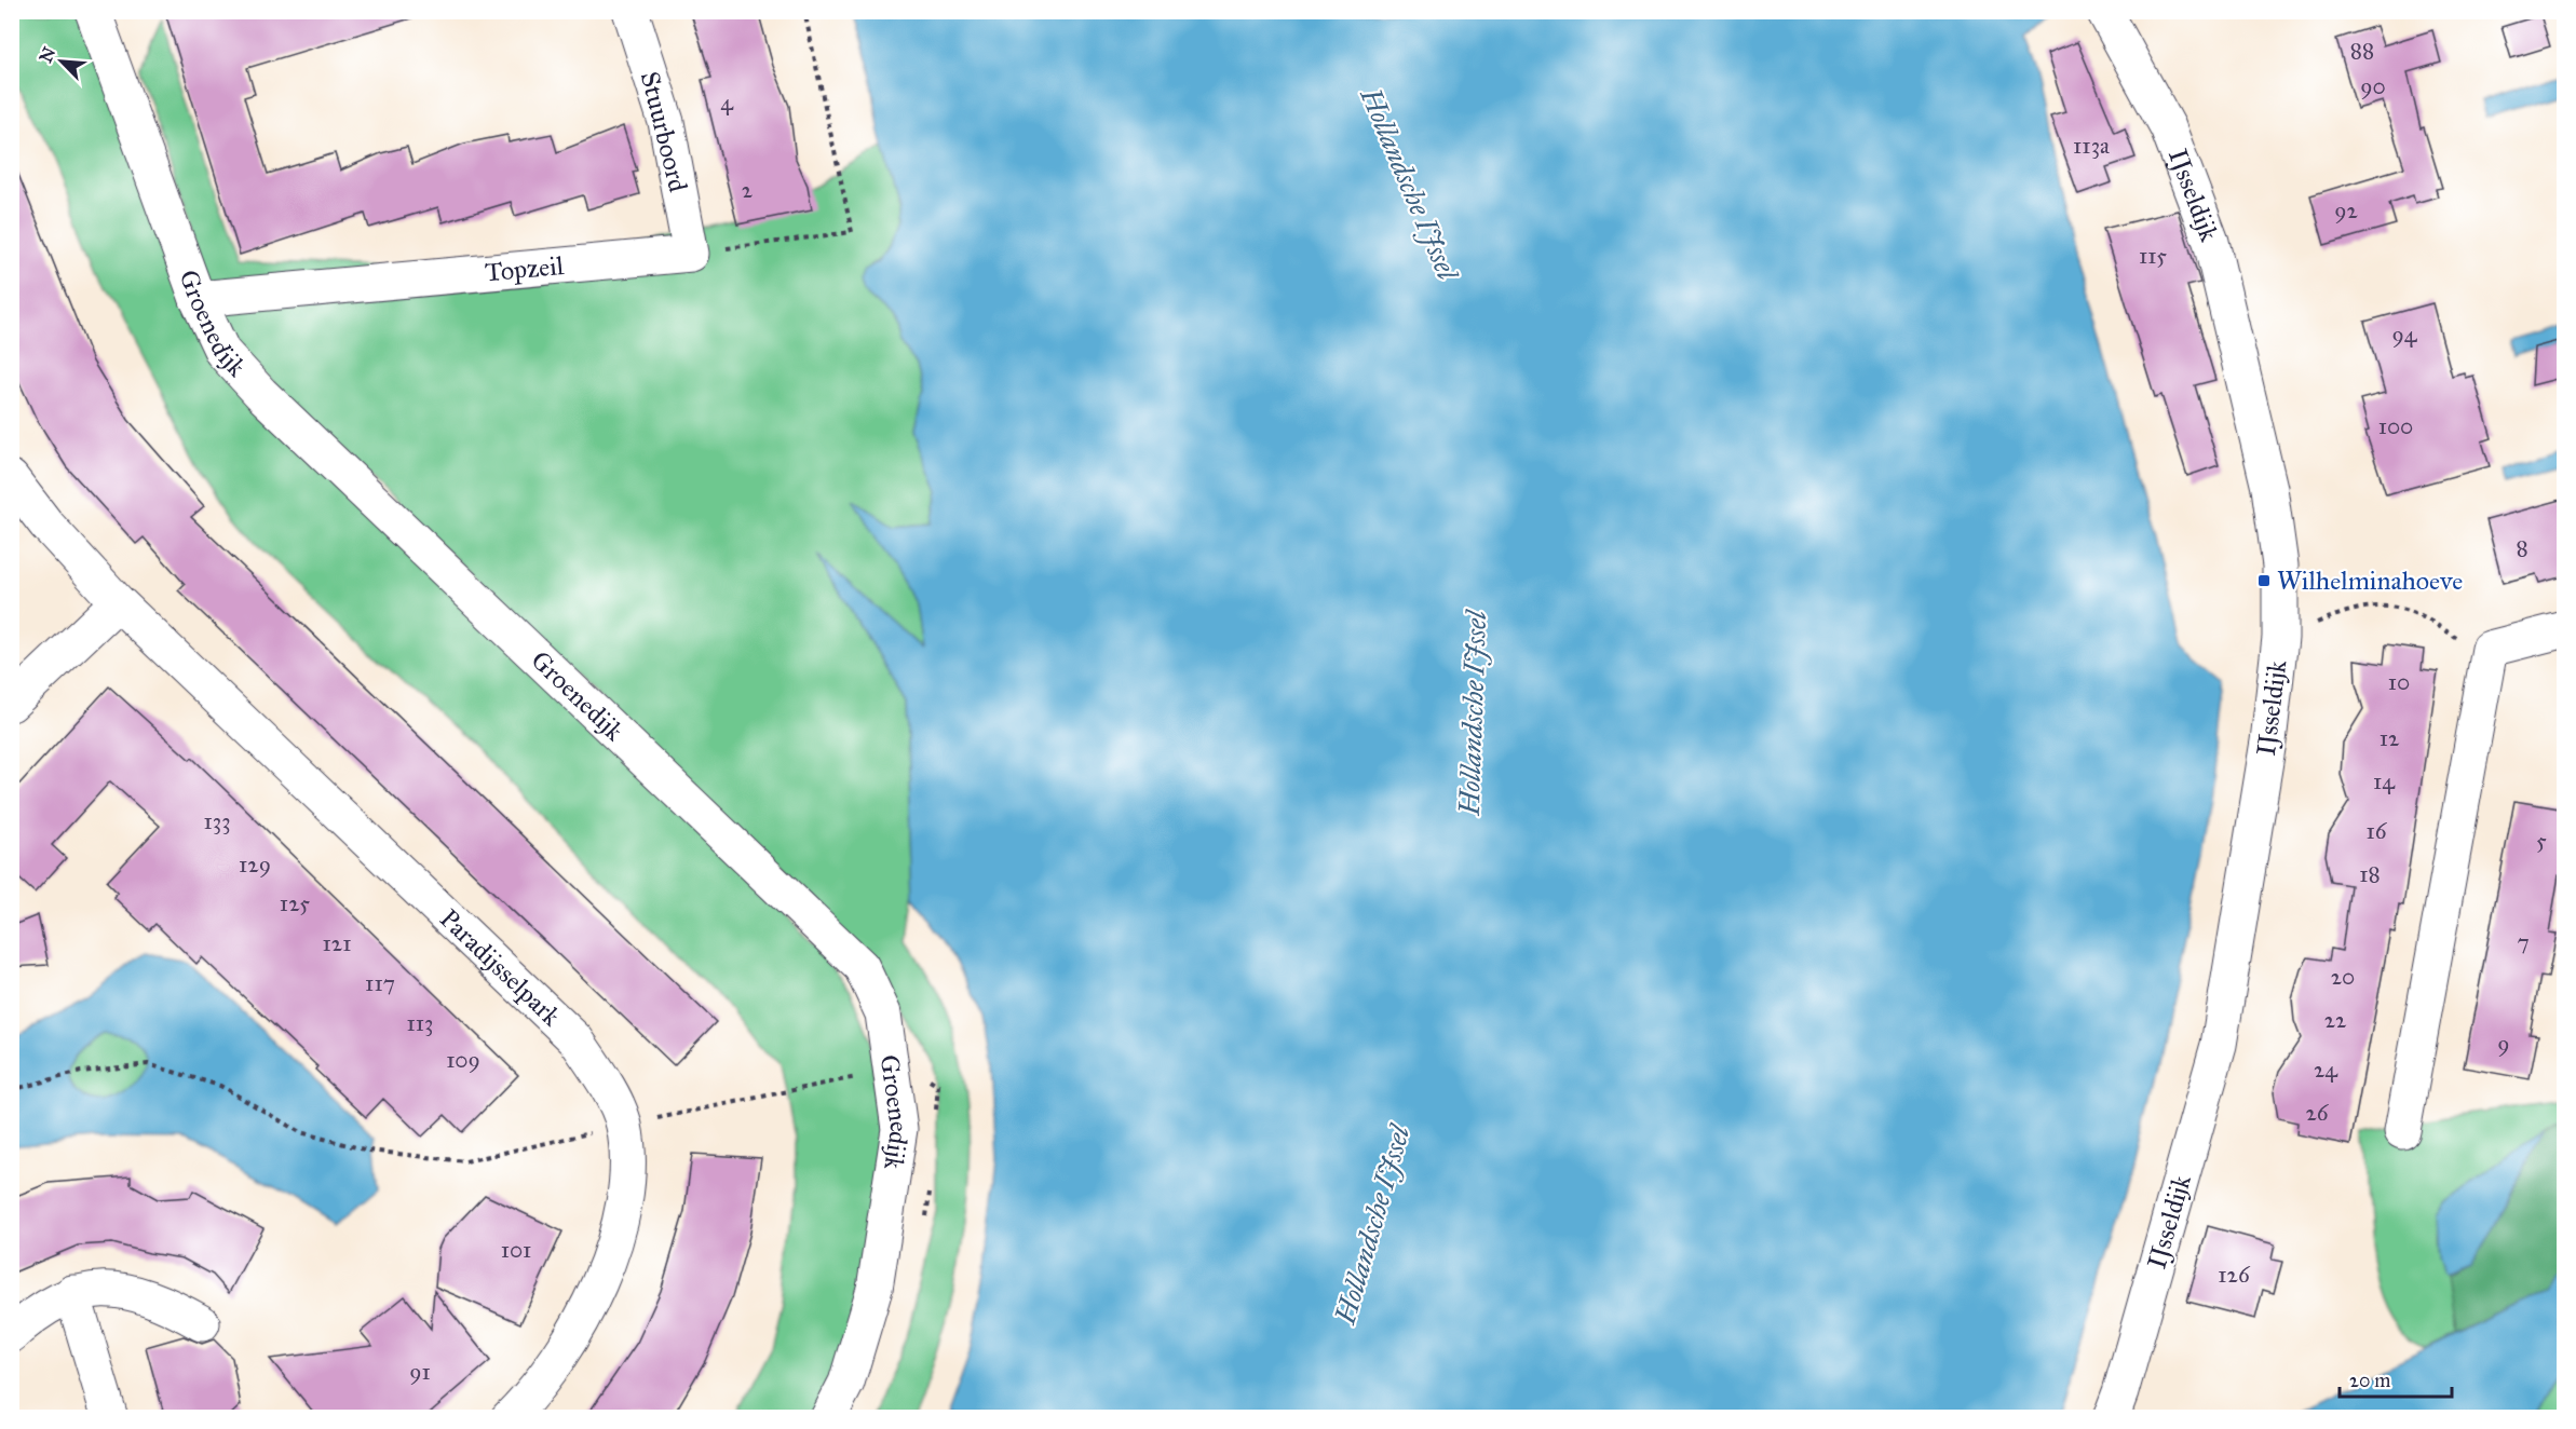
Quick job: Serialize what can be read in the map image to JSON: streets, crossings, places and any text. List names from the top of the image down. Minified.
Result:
{"streets":{"street":["Stuurboord","IJsseldijk","Topzeil","Groenedijk","Paradijsselpark"]},"crossings":[["Stuurboord","Topzeil"],["Topzeil","Groenedijk"]],"water":["Hollandsche IJssel"],"places":{"transit":["Wilhelminahoeve"]},"house_numbers":["88","90","4","113a","2","92","115","94","100","8","10","12","14","133","16","5","129","18","125","7","121","20","117","22","113","9","109","24","26","101","126","91"],"scale_bar":"20 m","north":"top left"}
